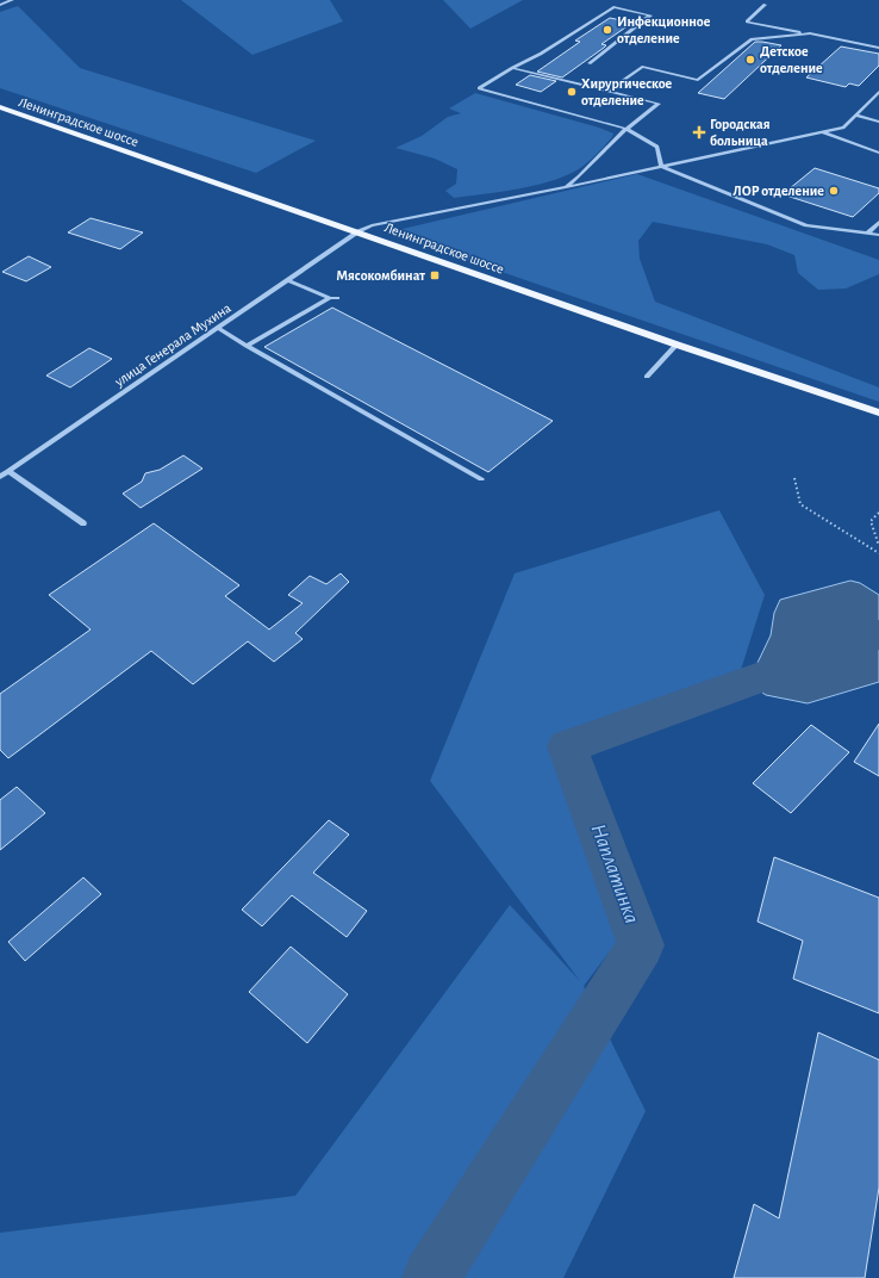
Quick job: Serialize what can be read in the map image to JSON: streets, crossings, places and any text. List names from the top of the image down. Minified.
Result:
{"streets":{"main road":["Ленинградское шоссе"],"street":["улица Генерала Мухина"]},"crossings":[["Ленинградское шоссе","улица Генерала Мухина"]],"water":["Наплатинка"],"places":{"other":["Инфекционное отделение","Детское отделение","Хирургическое отделение","ЛОР отделение"],"health":["Городская больница"],"transit":["Мясокомбинат"]}}
